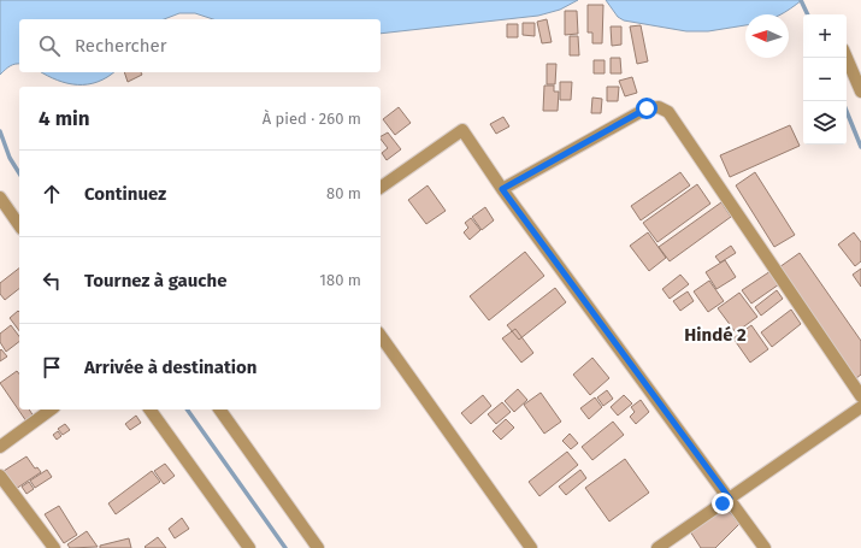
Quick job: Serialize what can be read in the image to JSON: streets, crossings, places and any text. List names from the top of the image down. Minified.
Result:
{"districts":["Hindé 2"],"north":"left","page":{"map_buttons":["+","−"],"search":"Rechercher","heading":["4 min","À pied · 260 m"],"list":[["Continuez","80 m"],["Tournez à gauche","180 m"],"Arrivée à destination"]}}
